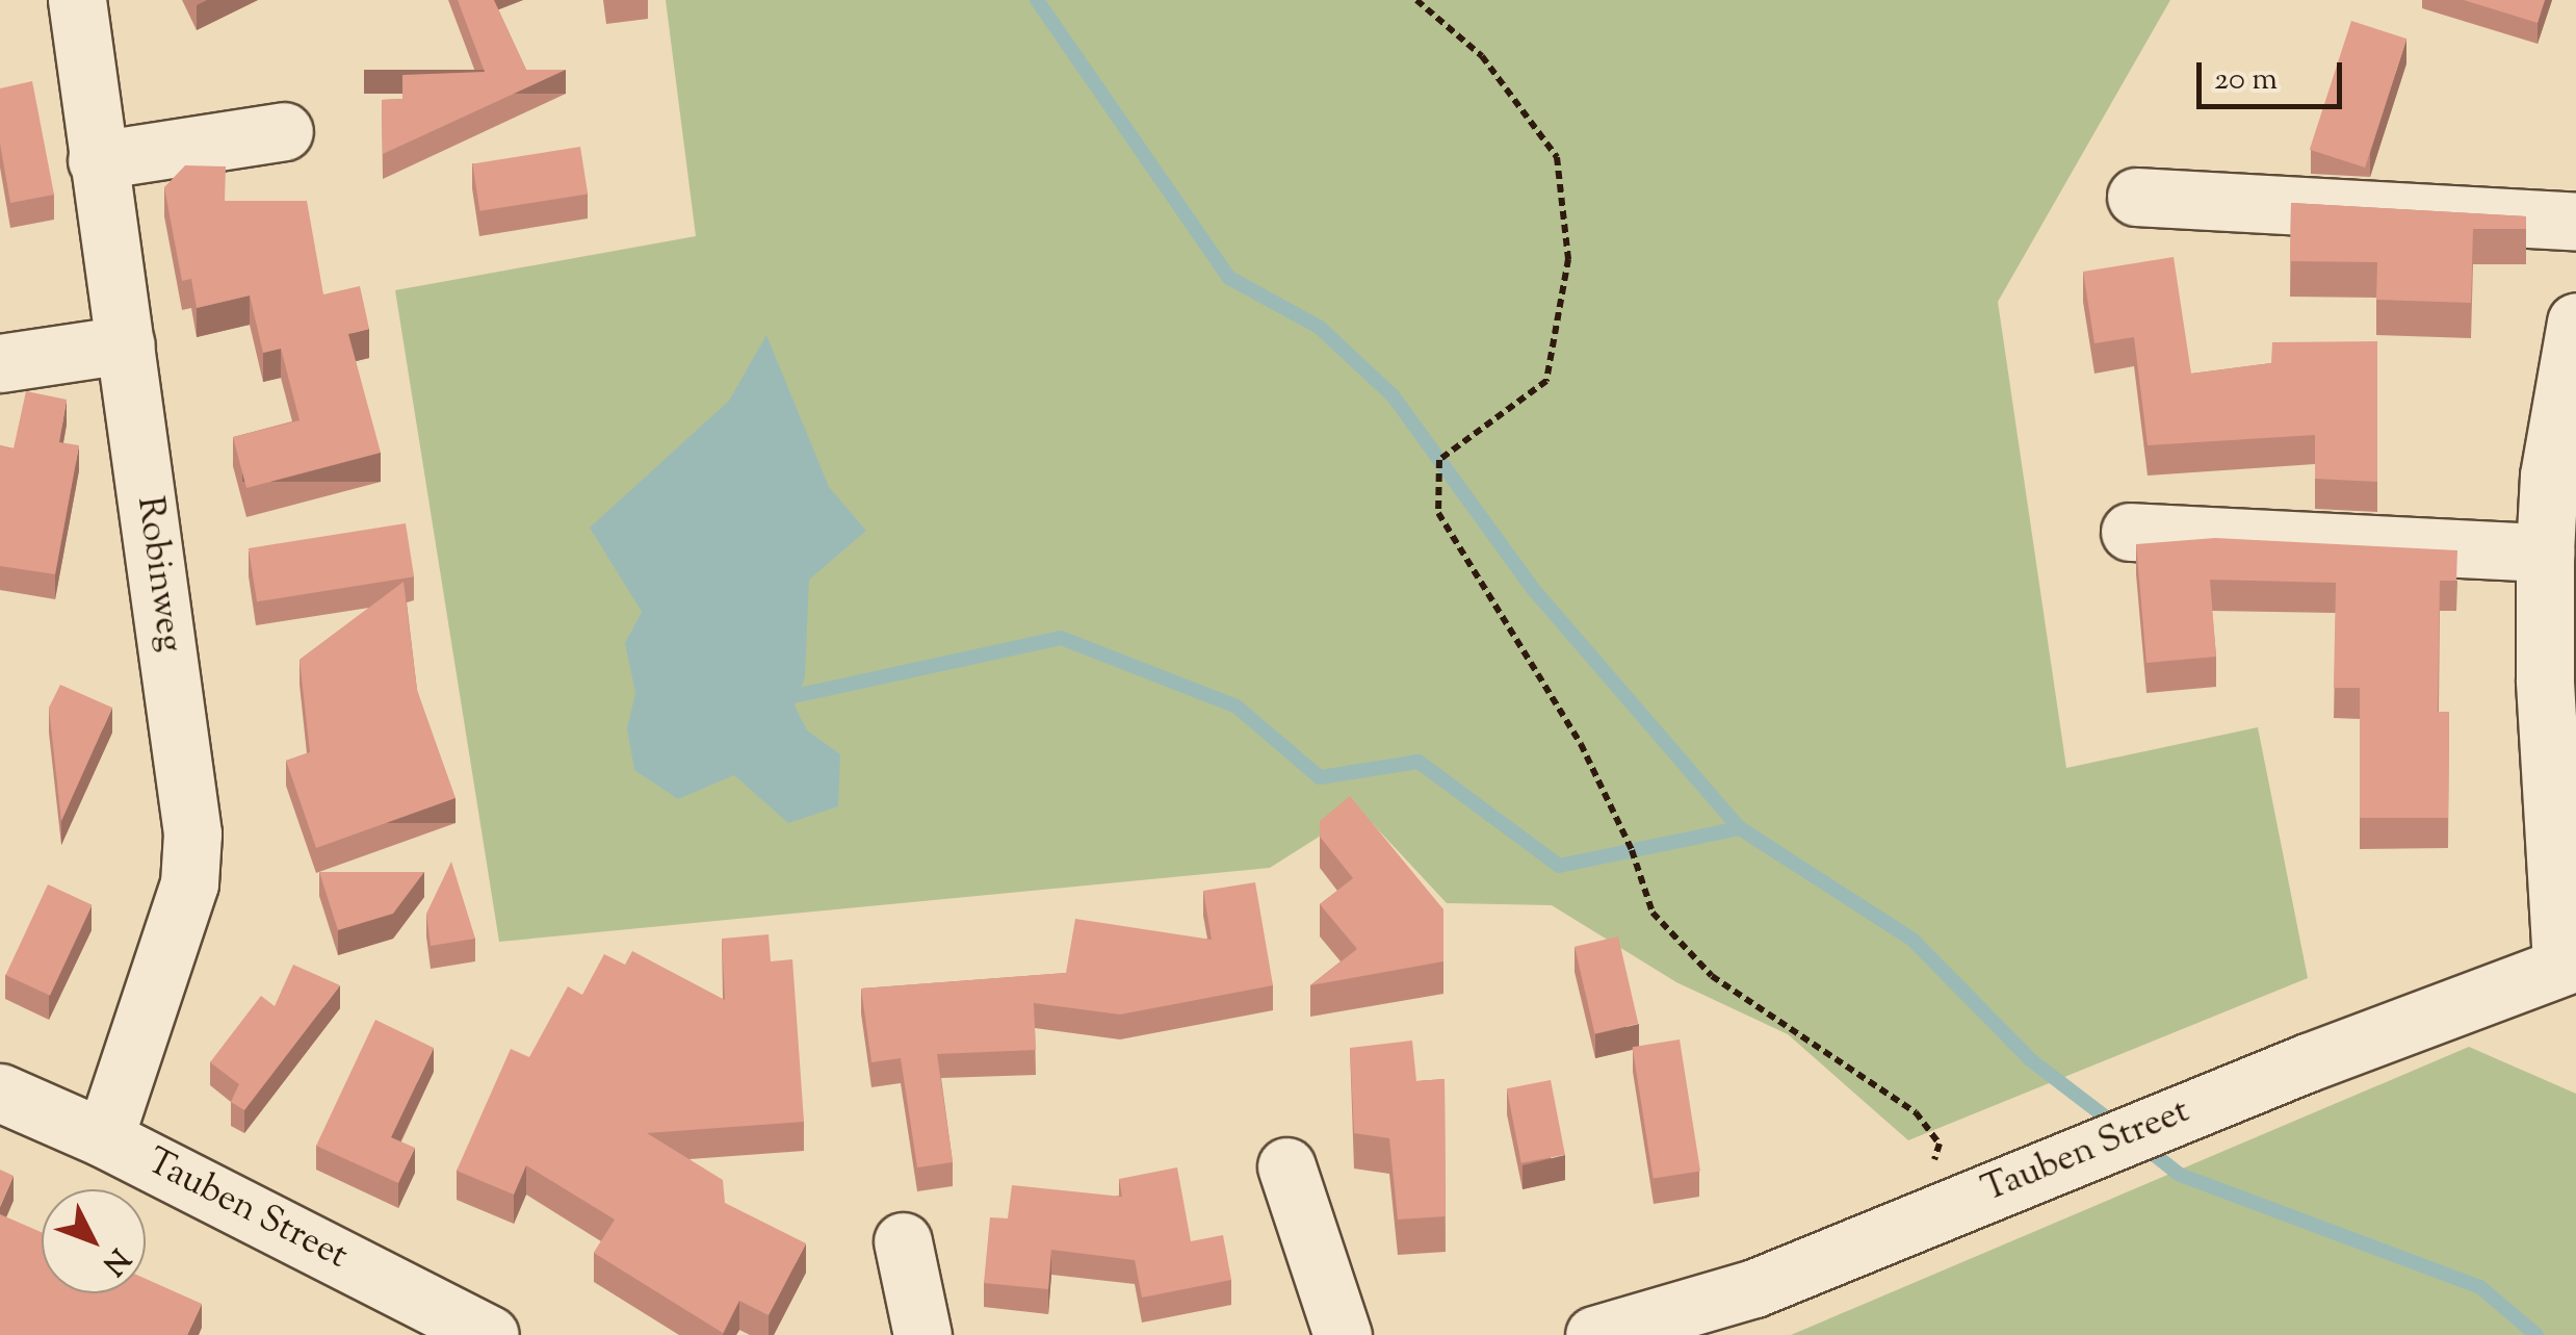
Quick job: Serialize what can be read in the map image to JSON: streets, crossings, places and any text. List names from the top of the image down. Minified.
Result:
{"streets":{"street":["Robinweg","Tauben Street"]},"crossings":[["Robinweg","Tauben Street"]],"scale_bar":"20 m","north":"bottom right"}
